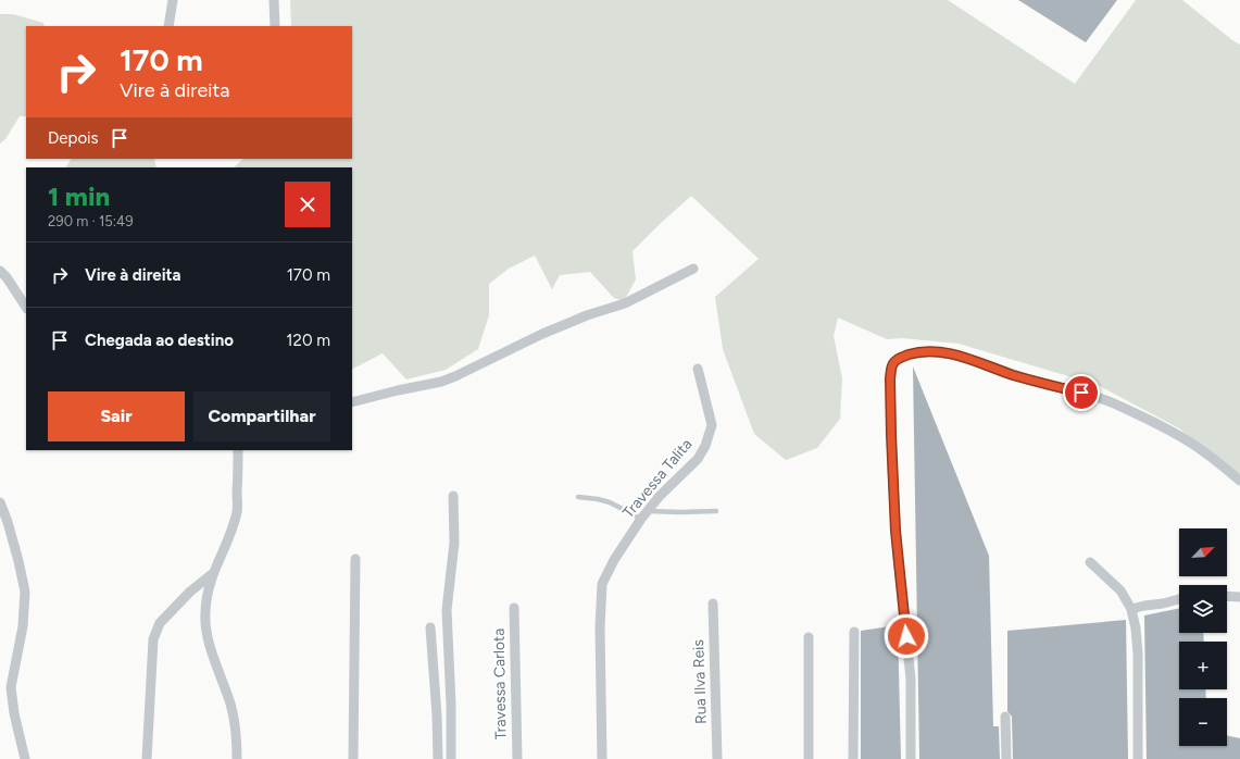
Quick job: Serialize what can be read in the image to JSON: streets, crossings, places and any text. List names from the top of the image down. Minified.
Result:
{"streets":{"street":["Travessa Talita","Rua Ilva Reis","Travessa Carlota"]},"north":"top right","page":{"turn":["170 m","Vire à direita"],"then":"Depois","heading":["1 min","290 m · 15:49"],"list":[{"name":"Vire à direita","value":"170 m"},{"name":"Chegada ao destino","value":"120 m"}],"buttons":["Sair","Compartilhar"],"map_buttons":["+","−"]}}
